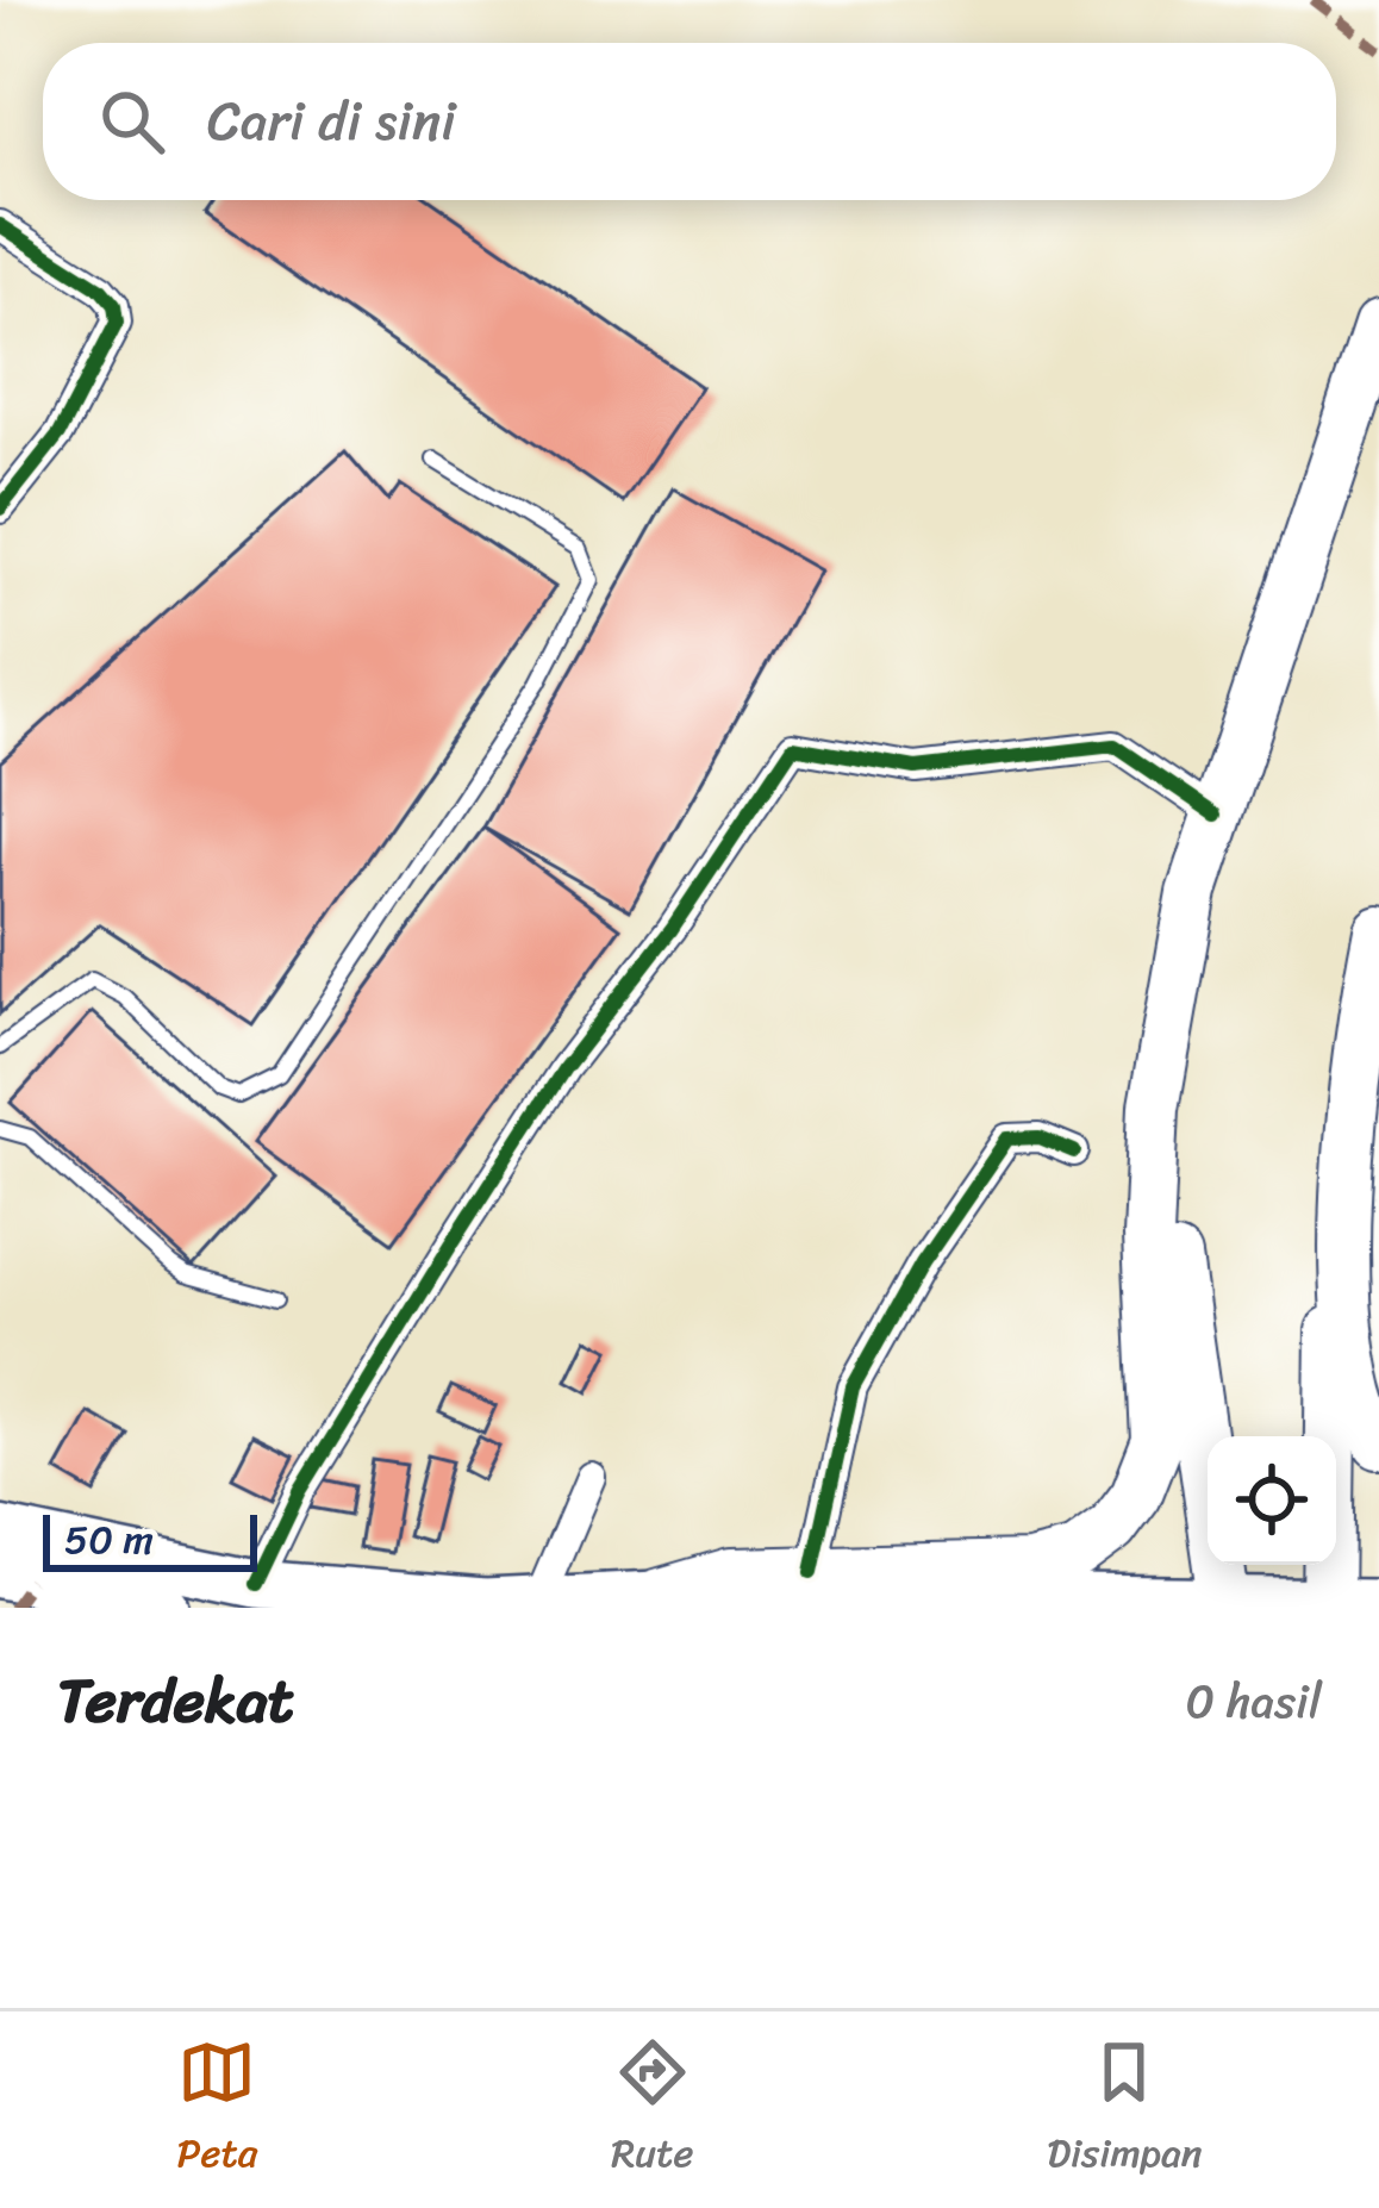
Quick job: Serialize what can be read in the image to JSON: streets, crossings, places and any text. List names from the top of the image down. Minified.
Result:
{"scale_bar":"50 m","page":{"search":"Cari di sini","scale":"50 m","heading":["Terdekat","0 hasil"],"nav":["Peta","Rute","Disimpan"]}}
